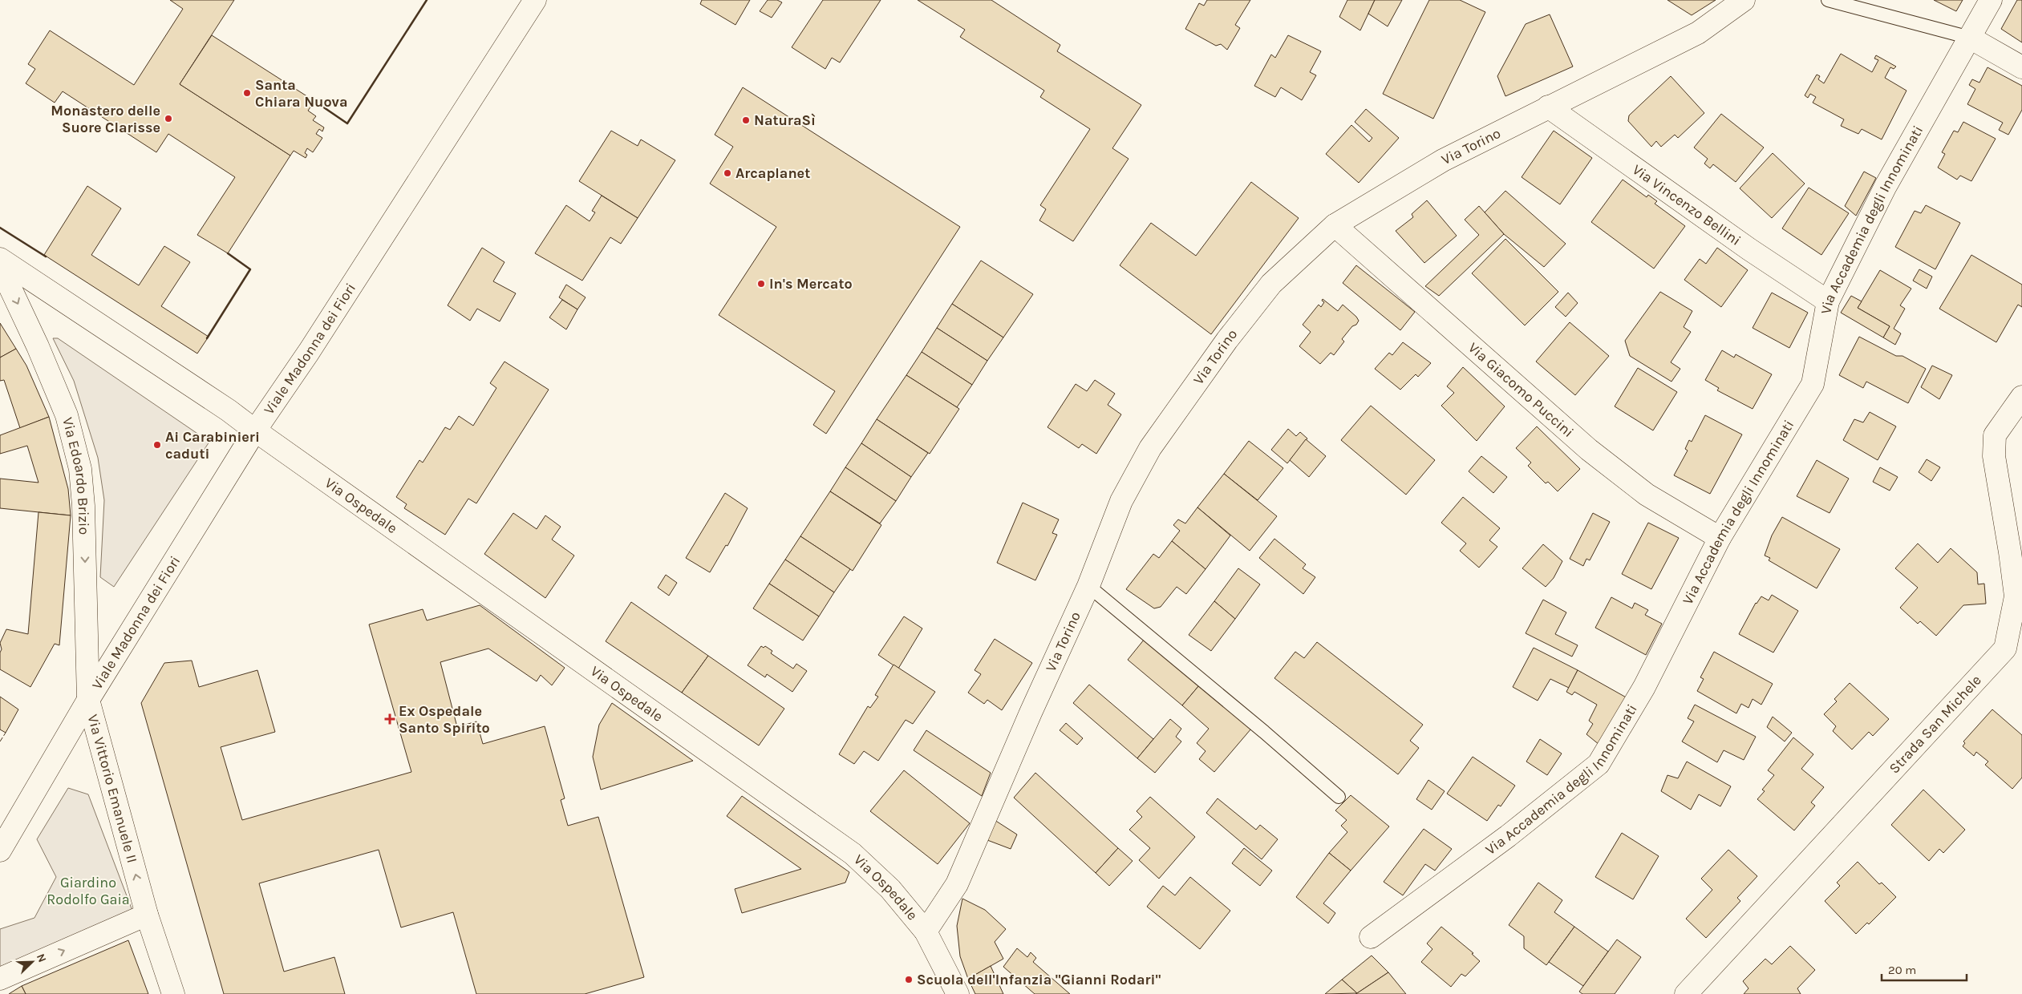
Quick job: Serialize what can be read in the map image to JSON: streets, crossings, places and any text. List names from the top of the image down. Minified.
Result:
{"streets":{"street":["Via Torino","Via Vincenzo Bellini","Via Accademia degli Innominati","Viale Madonna dei Fiori","Via Giacomo Puccini","Via Edoardo Brizio","Via Ospedale","Strada San Michele","Via Vittorio Emanuele II"]},"crossings":[["Via Torino","Via Vincenzo Bellini"],["Via Torino","Via Giacomo Puccini"],["Via Torino","Via Ospedale"],["Via Vincenzo Bellini","Via Accademia degli Innominati"],["Via Accademia degli Innominati","Via Giacomo Puccini"],["Viale Madonna dei Fiori","Via Edoardo Brizio"],["Viale Madonna dei Fiori","Via Ospedale"],["Viale Madonna dei Fiori","Via Vittorio Emanuele II"],["Via Edoardo Brizio","Via Vittorio Emanuele II"]],"one_way":["Via Edoardo Brizio","Via Vittorio Emanuele II"],"parks":["Giardino Rodolfo Gaia"],"places":{"other":["Santa Chiara Nuova","Monastero delle Suore Clarisse","NaturaSì","Arcaplanet","In's Mercato","Ai Carabinieri caduti","Scuola dell'Infanzia \"Gianni Rodari\""],"health":["Ex Ospedale Santo Spirito"]},"scale_bar":"20 m","north":"top right"}
